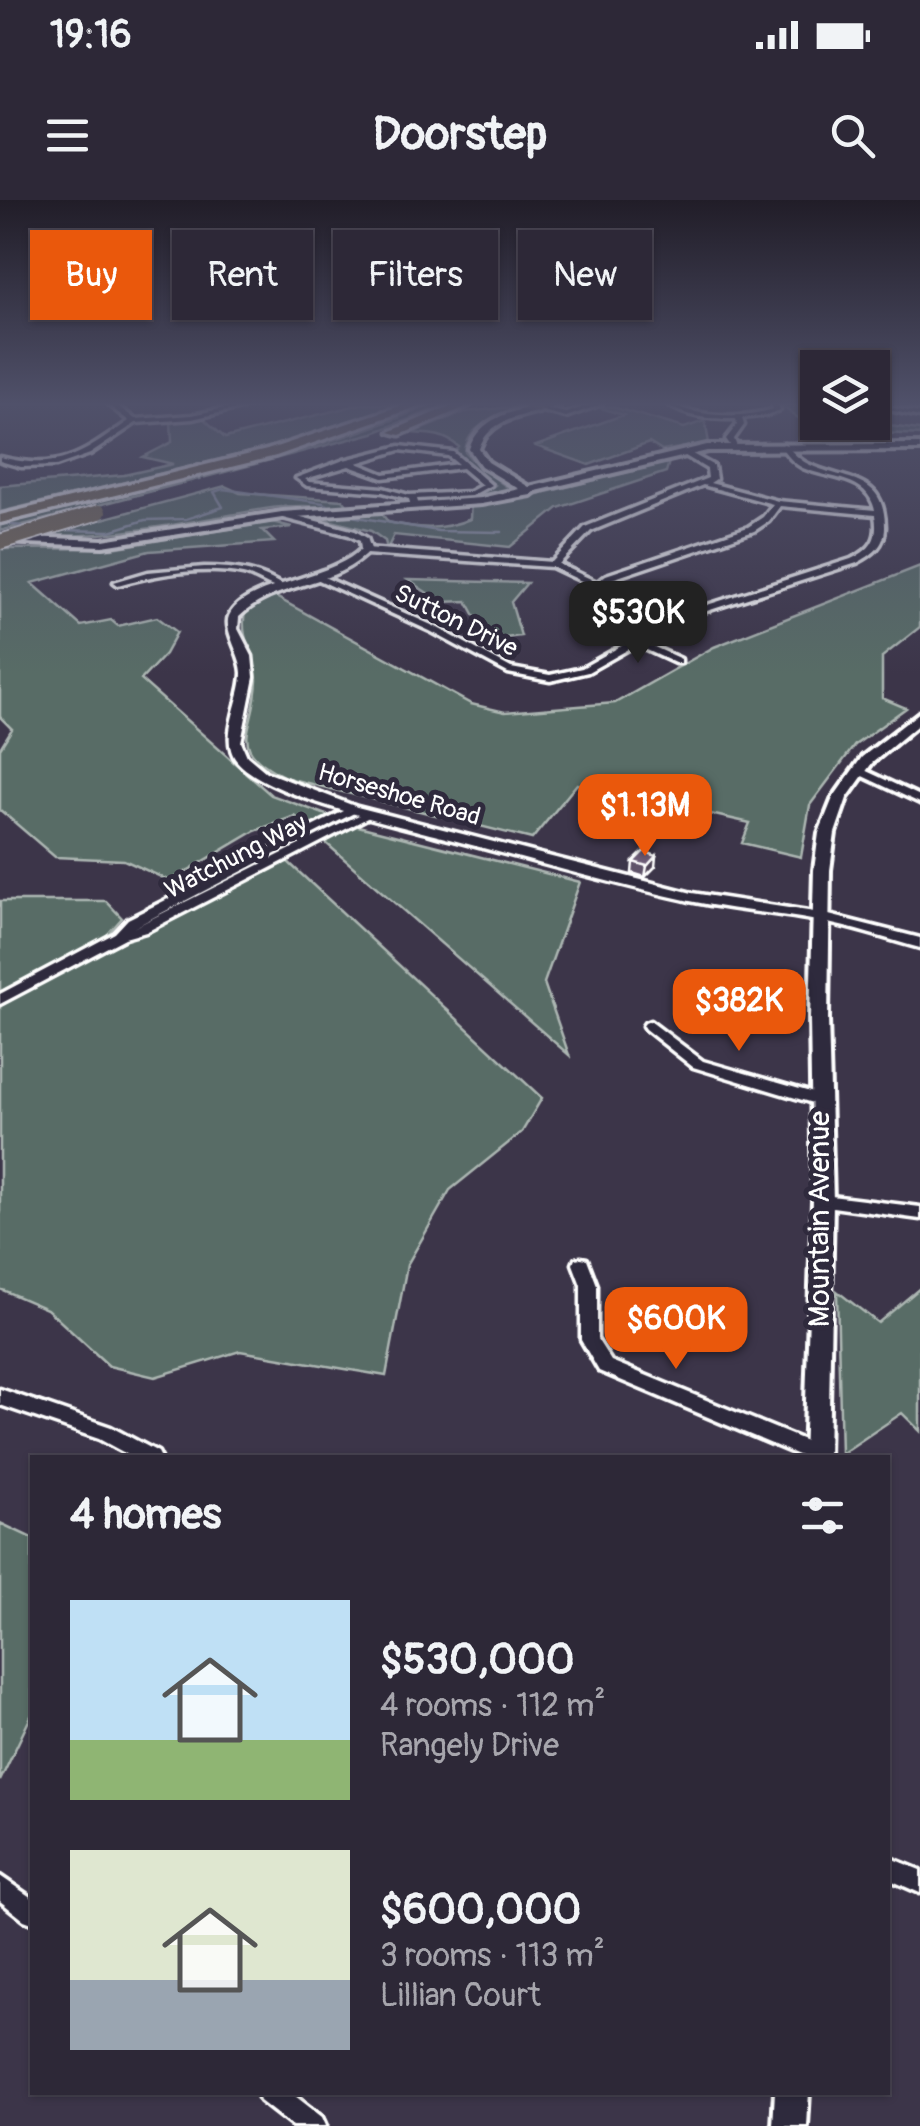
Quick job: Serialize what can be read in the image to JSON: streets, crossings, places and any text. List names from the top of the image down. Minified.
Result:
{"streets":{"main road":["Mountain Avenue"],"street":["Sutton Drive","Horseshoe Road","Watchung Way"]},"crossings":[["Sutton Drive","Horseshoe Road"],["Horseshoe Road","Watchung Way"],["Horseshoe Road","Mountain Avenue"]],"page":{"status":"19:16","header":"Doorstep","chip":["Buy","Rent","Filters","New"],"price":["$530K","$1.13M","$382K","$600K"],"heading":"4 homes","list":[{"name":"$530,000","note":"4 rooms · 112 m² · Rangely Drive"},{"name":"$600,000","note":"3 rooms · 113 m² · Lillian Court"}]}}
